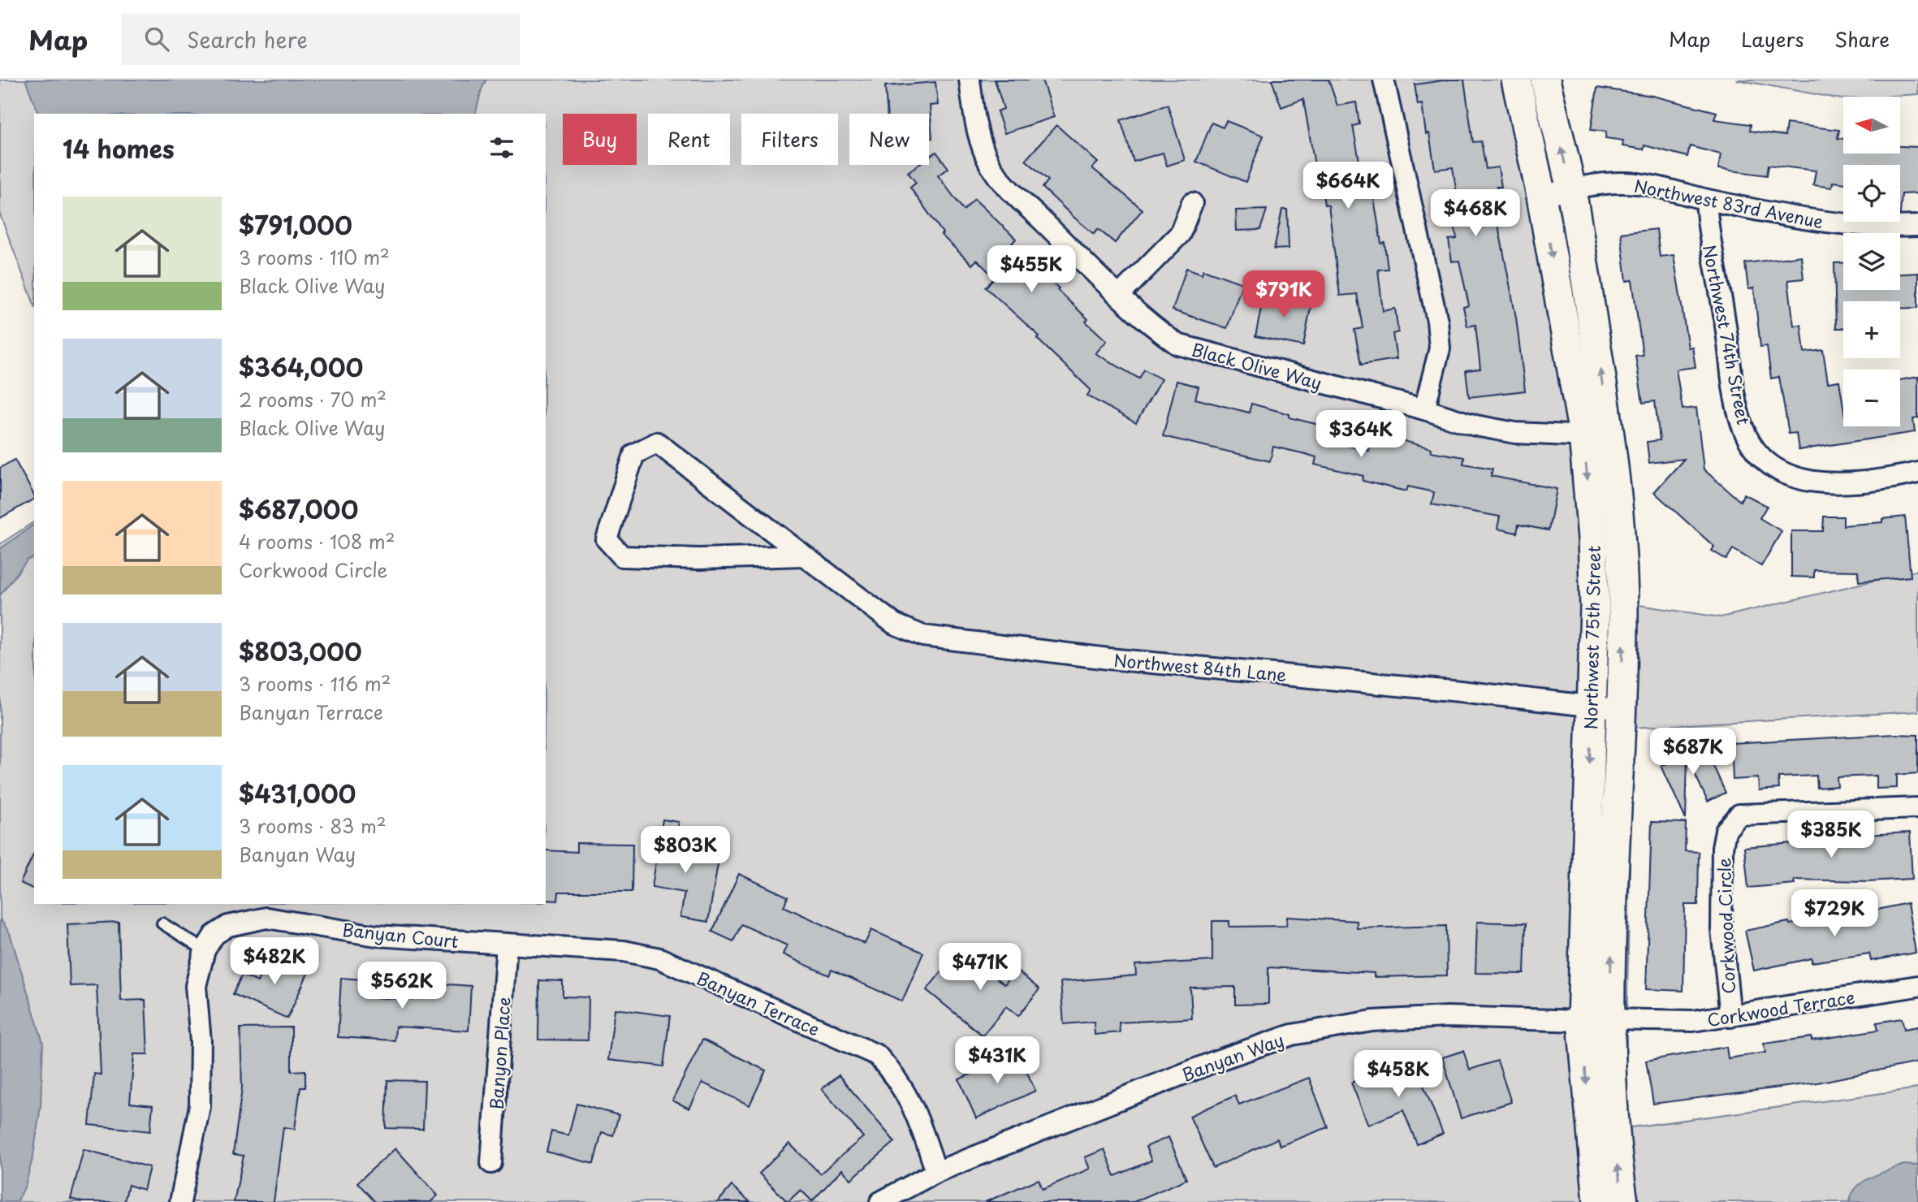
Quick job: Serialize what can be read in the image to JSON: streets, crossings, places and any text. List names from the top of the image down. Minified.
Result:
{"streets":{"street":["Northwest 83rd Avenue","Northwest 74th Street","Black Olive Way","Northwest 75th Street","Northwest 84th Lane","Corkwood Circle","Banyan Court","Banyan Terrace","Corkwood Terrace","Banyon Place","Banyan Way"]},"crossings":[["Northwest 83rd Avenue","Northwest 74th Street"],["Northwest 83rd Avenue","Northwest 75th Street"],["Black Olive Way","Northwest 75th Street"],["Northwest 75th Street","Northwest 84th Lane"],["Northwest 75th Street","Corkwood Terrace"],["Northwest 75th Street","Banyan Way"],["Corkwood Circle","Corkwood Terrace"],["Banyan Court","Banyan Terrace"],["Banyan Court","Banyon Place"],["Banyan Terrace","Banyon Place"],["Banyan Terrace","Banyan Way"],["Corkwood Terrace","Banyan Way"]],"north":"left","page":{"header":"Map","search":"Search here","nav":["Map","Layers","Share"],"map_buttons":["+","−"],"chip":["Buy","Rent","Filters","New"],"heading":"14 homes","price":["$664K","$468K","$455K","$791K","$364K","$687K","$385K","$803K","$729K","$482K","$471K","$562K","$431K","$458K"],"list":[{"name":"$791,000","note":"3 rooms · 110 m² · Black Olive Way"},{"name":"$364,000","note":"2 rooms · 70 m² · Black Olive Way"},{"name":"$687,000","note":"4 rooms · 108 m² · Corkwood Circle"},{"name":"$803,000","note":"3 rooms · 116 m² · Banyan Terrace"},{"name":"$431,000","note":"3 rooms · 83 m² · Banyan Way"}]}}
